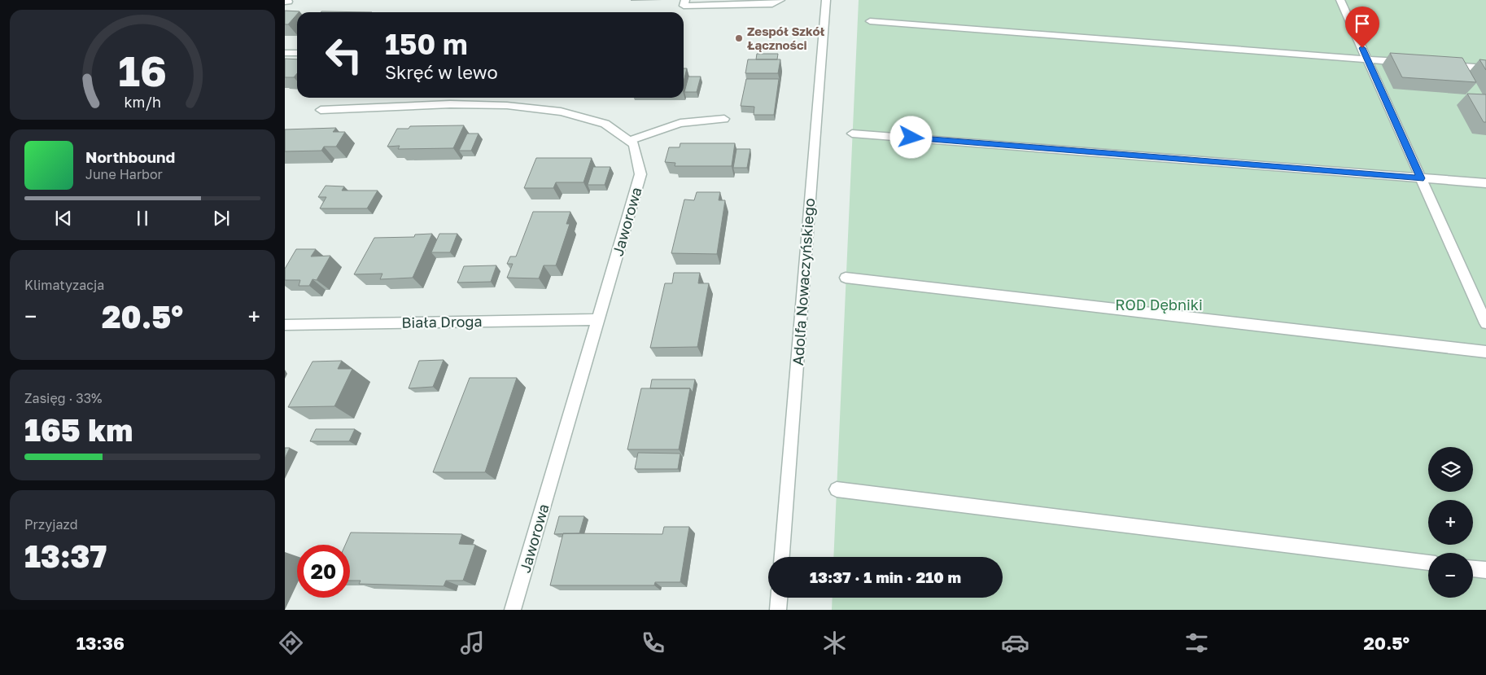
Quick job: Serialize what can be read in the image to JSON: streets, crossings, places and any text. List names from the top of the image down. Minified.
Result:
{"streets":{"street":["Jaworowa","Adolfa Nowaczyńskiego","Biała Droga"]},"crossings":[["Jaworowa","Biała Droga"]],"parks":["ROD Dębniki"],"places":["Zespół Szkół Łączności"],"page":{"turn":["150 m","Skręć w lewo"],"song":["Northbound","June Harbor"],"tile":["Klimatyzacja",["Zasięg · 33%","165 km"],["Przyjazd","13:37"]],"heat":["−","20.5°","+"],"map_buttons":["+","−"],"limit":"20","trip":"13:37 · 1 min · 210 m","tabs":["13:36","20.5°"],"gauge":["16","km/h"]}}
